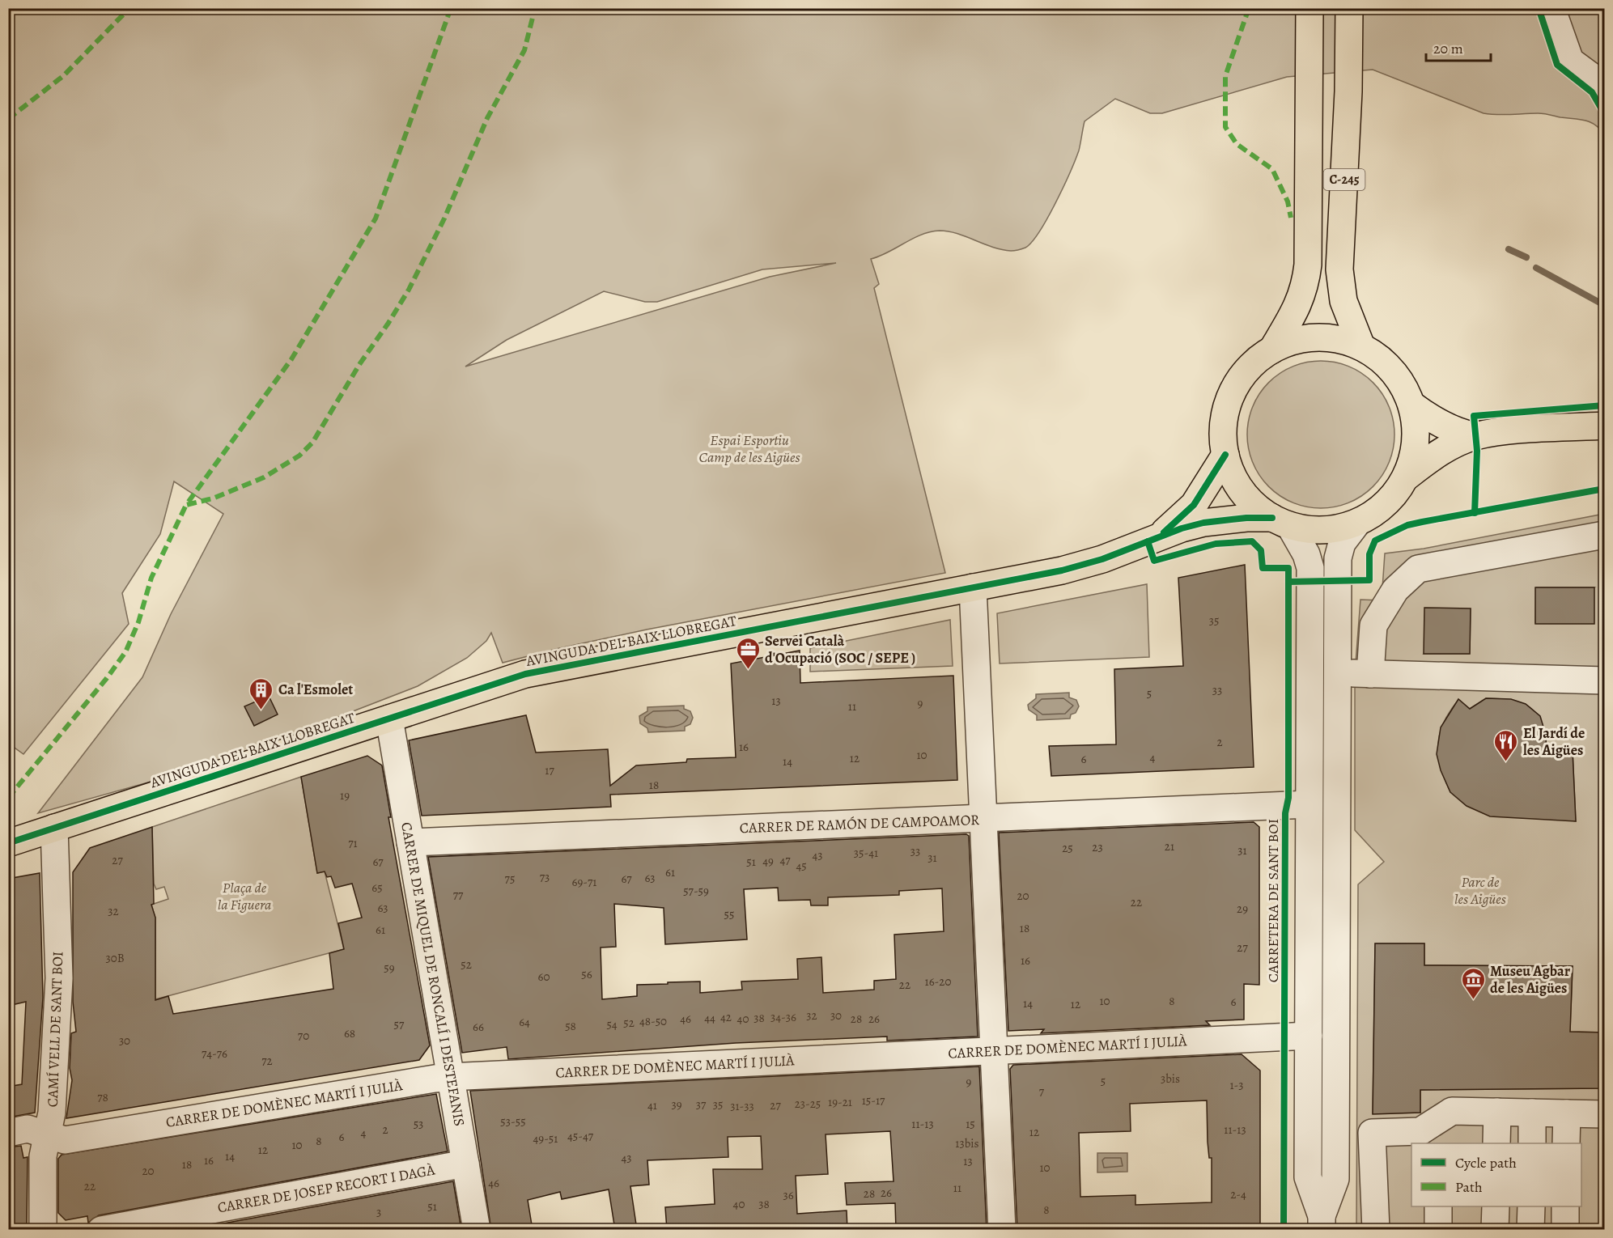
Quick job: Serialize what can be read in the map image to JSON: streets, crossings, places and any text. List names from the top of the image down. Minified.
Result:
{"streets":{"main road":["C-245","AVINGUDA DEL BAIX LLOBREGAT"],"street":["CARRER DE RAMÓN DE CAMPOAMOR","CARRER DE MIQUEL DE RONCALÍ I DESTEFANIS","CAMÍ VELL DE SANT BOI","CARRER DE DOMÈNEC MARTÍ I JULIÀ","CARRER DE JOSEP RECORT I DAGÀ"],"cycle path":["CARRETERA DE SANT BOI"]},"crossings":[["AVINGUDA DEL BAIX LLOBREGAT","CARRER DE MIQUEL DE RONCALÍ I DESTEFANIS"],["AVINGUDA DEL BAIX LLOBREGAT","CAMÍ VELL DE SANT BOI"],["CARRER DE RAMÓN DE CAMPOAMOR","CARRER DE MIQUEL DE RONCALÍ I DESTEFANIS"],["CARRER DE MIQUEL DE RONCALÍ I DESTEFANIS","CARRER DE DOMÈNEC MARTÍ I JULIÀ"],["CARRER DE MIQUEL DE RONCALÍ I DESTEFANIS","CARRER DE JOSEP RECORT I DAGÀ"],["CAMÍ VELL DE SANT BOI","CARRER DE DOMÈNEC MARTÍ I JULIÀ"]],"parks":["Espai Esportiu Camp de les Aigües","Parc de les Aigües","Plaça de la Figuera"],"places":{"office":["Servei Català d'Ocupació (SOC / SEPE )"],"building":["Ca l'Esmolet"],"restaurant":["El Jardí de les Aigües"],"museum":["Museu Agbar de les Aigües"]},"house_numbers":["35","33","5","13","9","11","2","16","10","4","12","6","14","17","18","19","71","21","23","25","31","33","35-41","43","31","27","47","49","67","51","45","61","73","63","75","67","69-71","65","57-59","77","20","22","63","29","32","55","18","61","27","30B","16","52","59","56","60","16-20","22","10","8","6","14","12","32","30","42","34-36","44","38","46","40","28","26","48-50","64","52","57","54","58","66","68","70","30","74-76","72","3bis","5","9","1-3","7","78","15-17","19-21","23-25","39","37","35","41","27","31-33","53-55","53","11-13","15","2","11-13","12","4","45-47","6","49-51","8","13bis","10","12","14","43","16","13","18","10","20","46","22","11","26","28","2-4","36","40","38","51","8","3"],"legend":["Cycle path","Path"],"scale_bar":"20 m"}
